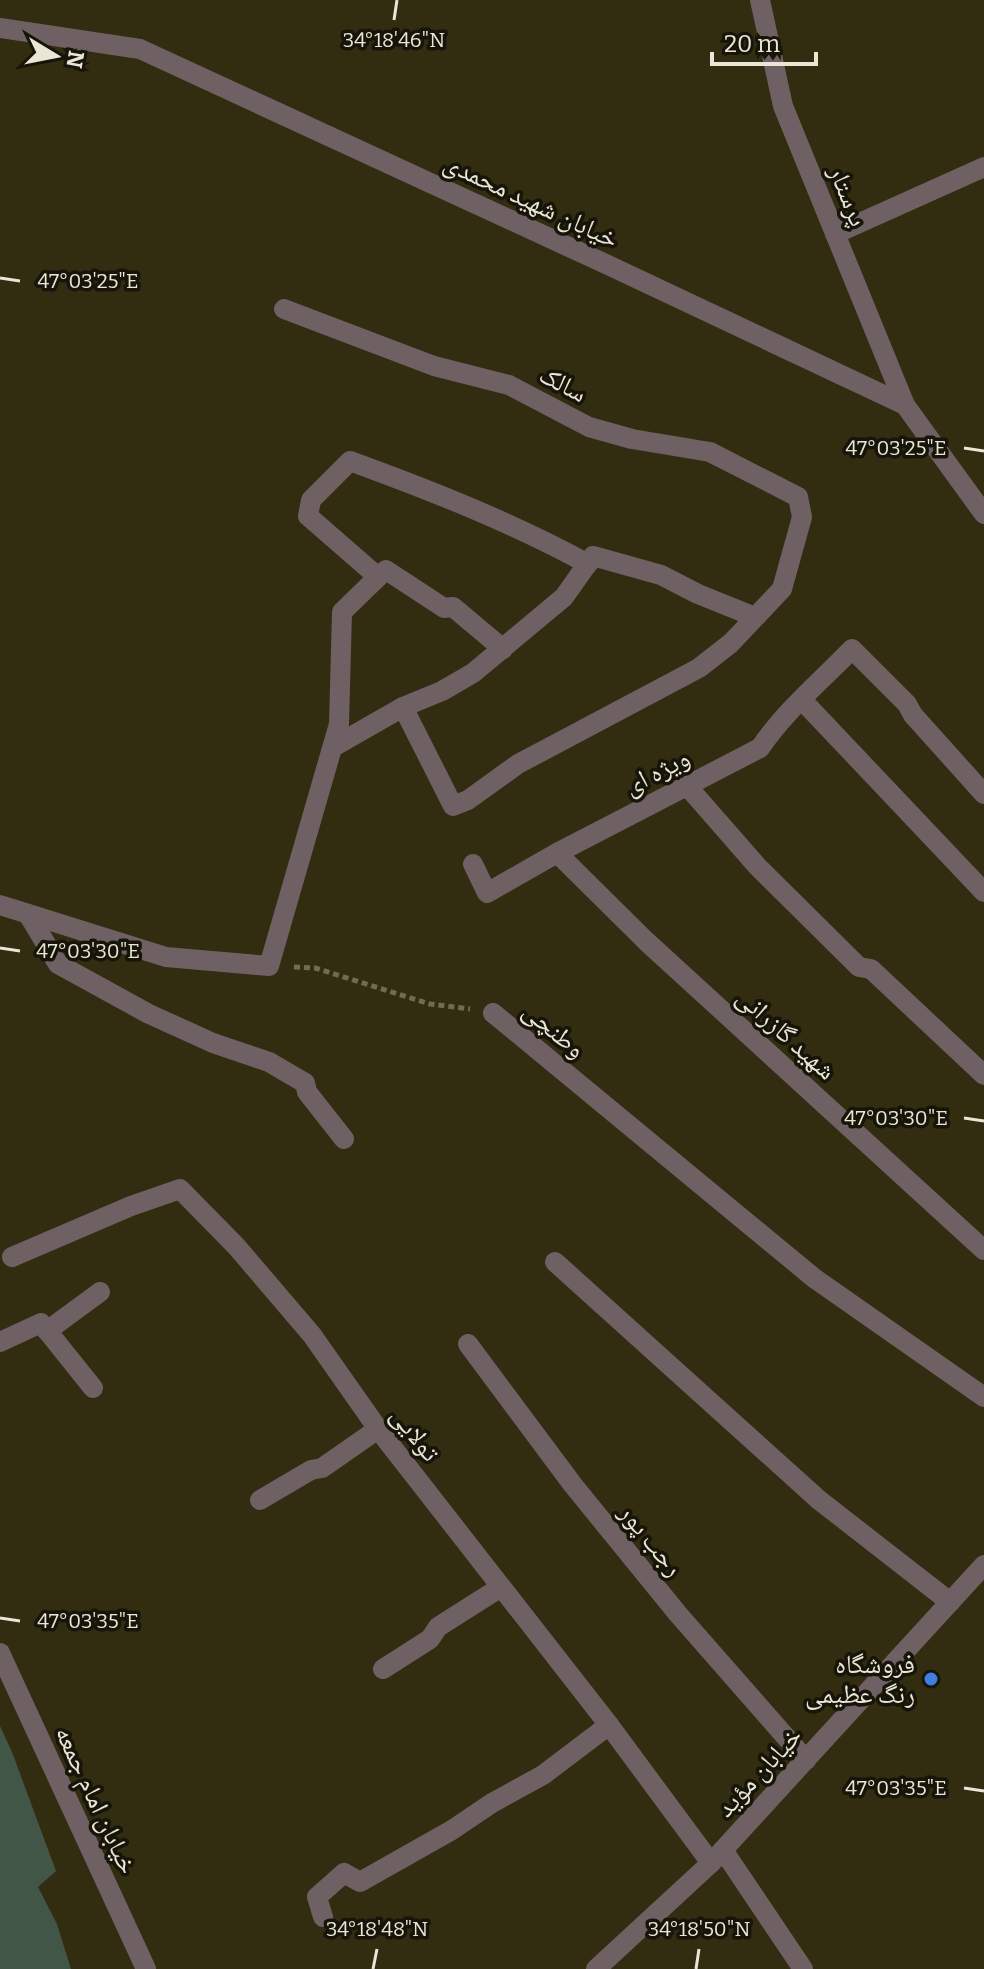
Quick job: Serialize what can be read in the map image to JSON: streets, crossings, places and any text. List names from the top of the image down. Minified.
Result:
{"streets":{"street":["پرستار","خیابان شهید محمدی","سالک","ویژه ای","وطنچی","شهید گازرانی","تولایی","رجب پور","خیابان مؤید","خیابان امام جمعه"]},"crossings":[["پرستار","خیابان شهید محمدی"],["ویژه ای","شهید گازرانی"],["تولایی","خیابان مؤید"],["رجب پور","خیابان مؤید"]],"places":["فروشگاه رنگ عظیمی"],"scale_bar":"20 m","north":"right","coordinates":["34°18'46\"N","47°03'25\"E","47°03'30\"E","47°03'35\"E","34°18'48\"N","34°18'50\"N"]}
